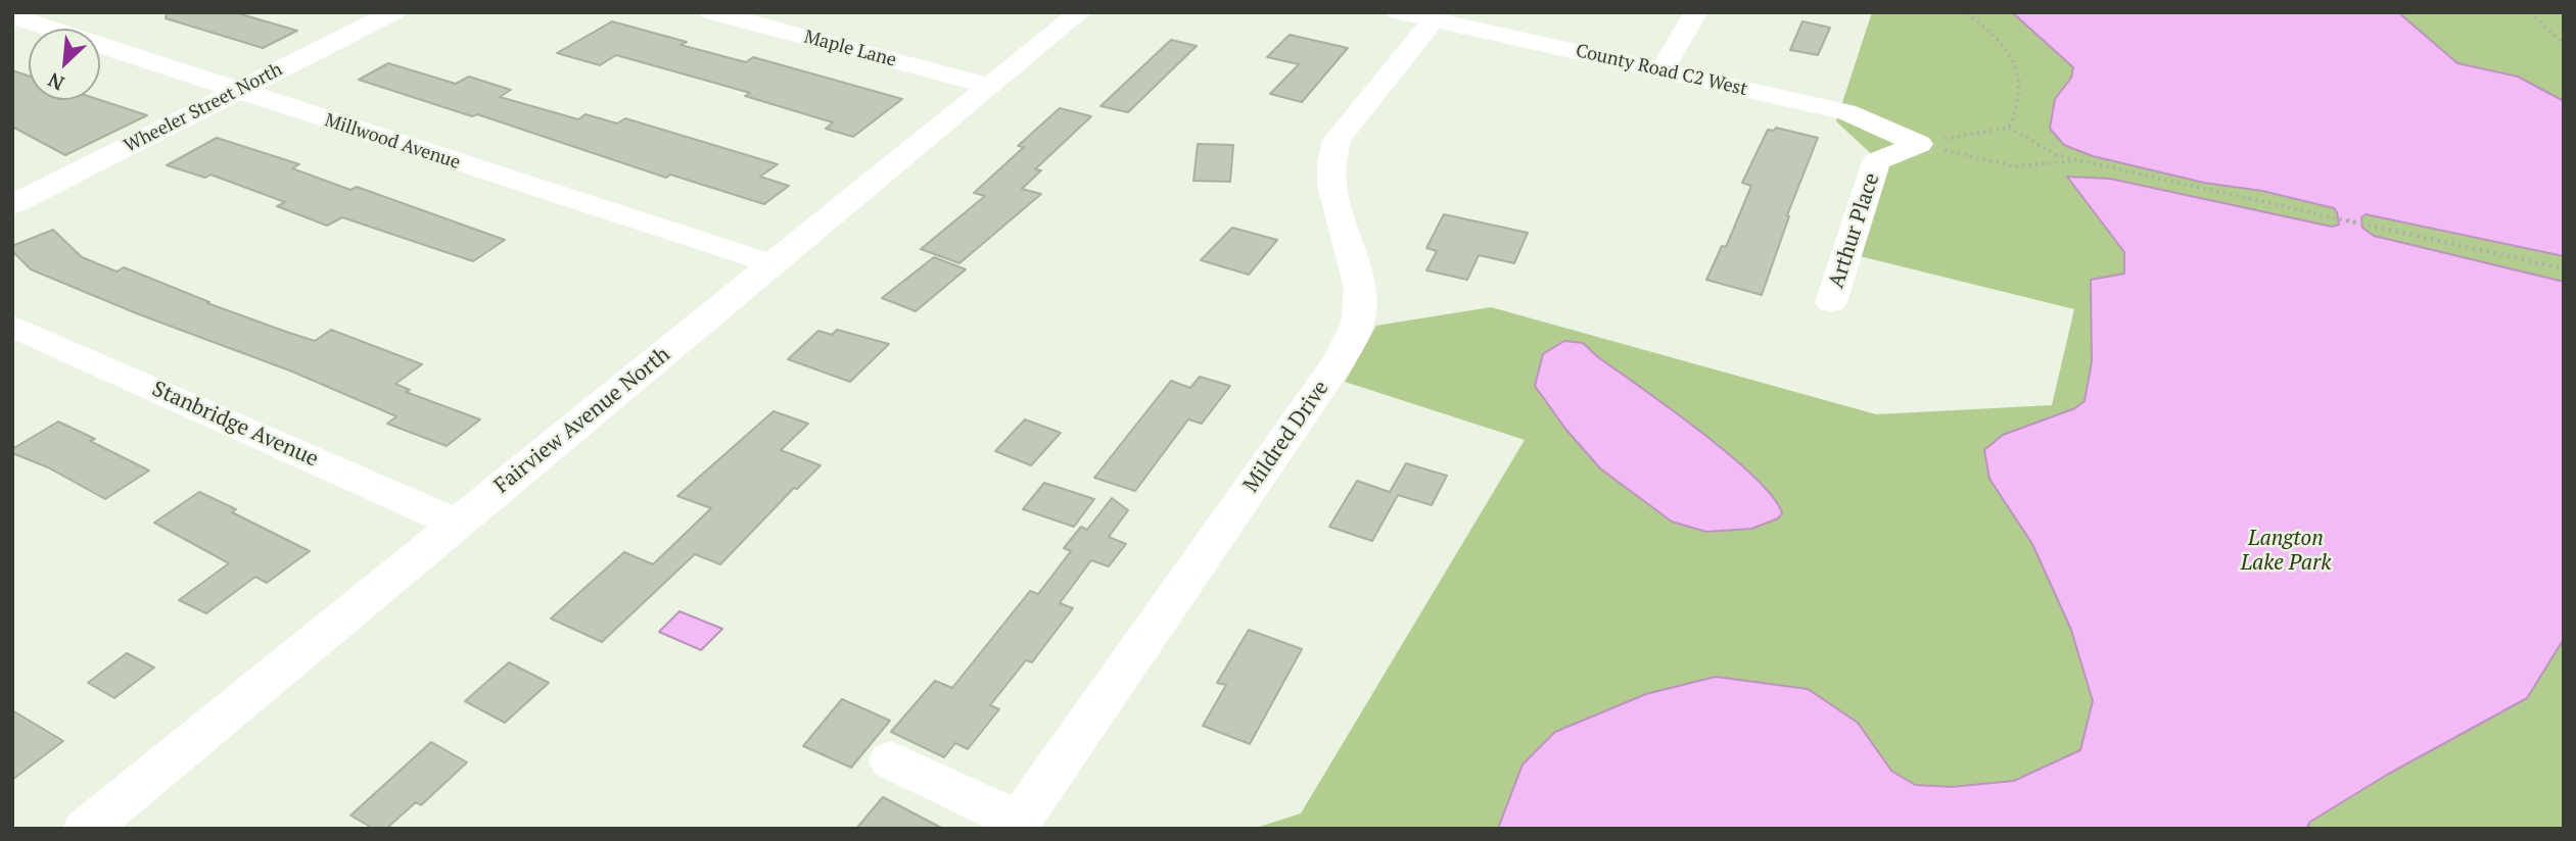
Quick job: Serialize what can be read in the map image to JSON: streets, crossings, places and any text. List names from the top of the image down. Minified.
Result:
{"streets":{"street":["Maple Lane","County Road C2 West","Wheeler Street North","Millwood Avenue","Arthur Place","Fairview Avenue North","Stanbridge Avenue","Mildred Drive"]},"crossings":[["Maple Lane","Fairview Avenue North"],["County Road C2 West","Arthur Place"],["County Road C2 West","Mildred Drive"],["Wheeler Street North","Millwood Avenue"],["Millwood Avenue","Fairview Avenue North"],["Fairview Avenue North","Stanbridge Avenue"]],"parks":["Langton Lake Park"],"north":"bottom left"}
